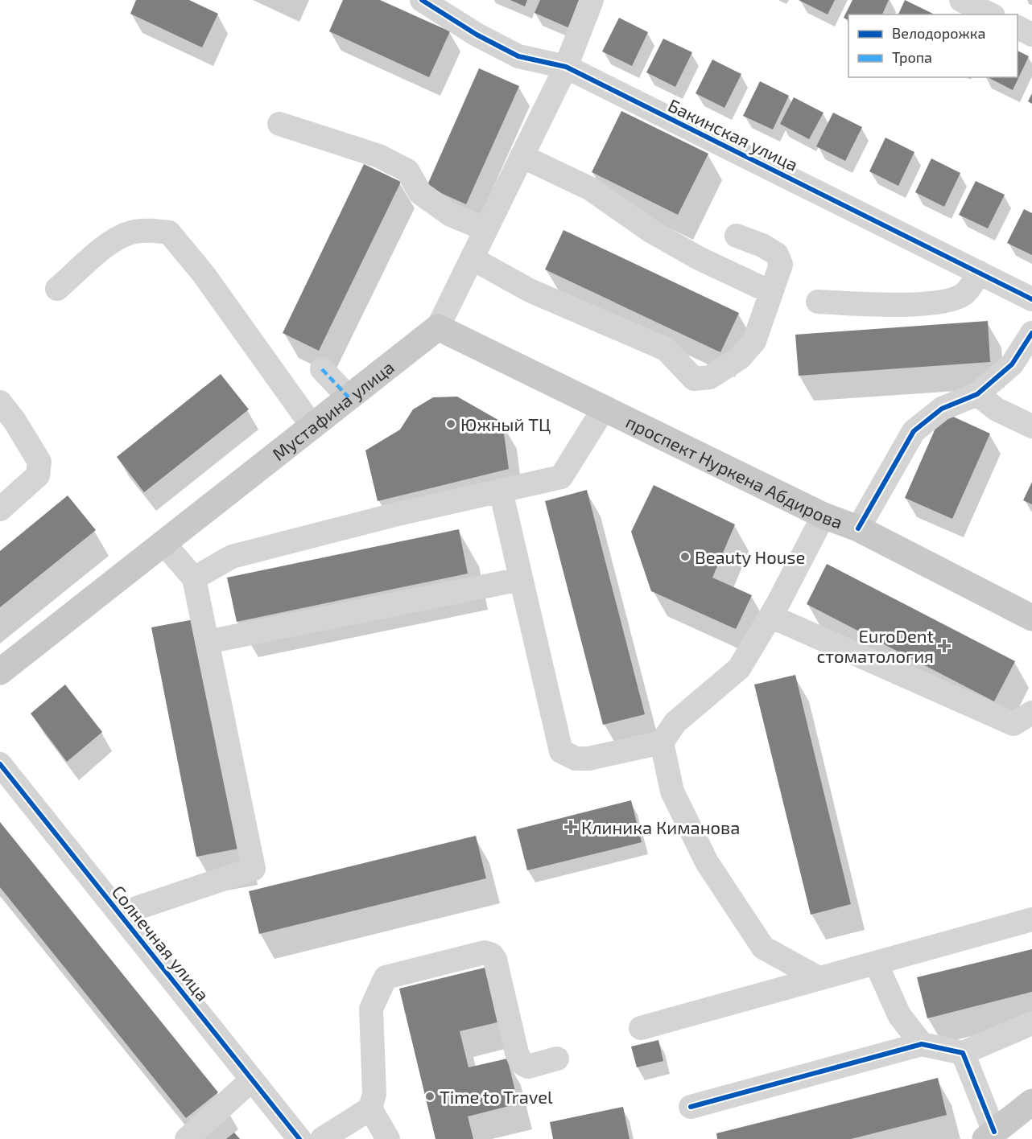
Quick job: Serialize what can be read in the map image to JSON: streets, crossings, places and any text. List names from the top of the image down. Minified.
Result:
{"streets":{"main road":["Мустафина улица","проспект Нуркена Абдирова"],"street":["Бакинская улица","Солнечная улица"]},"crossings":[["Бакинская улица","Мустафина улица"],["Мустафина улица","проспект Нуркена Абдирова"]],"places":{"other":["Южный ТЦ","Beauty House","Time to Travel"],"health":["EuroDent стоматология","Клиника Киманова"]},"legend":["Велодорожка","Тропа"]}
